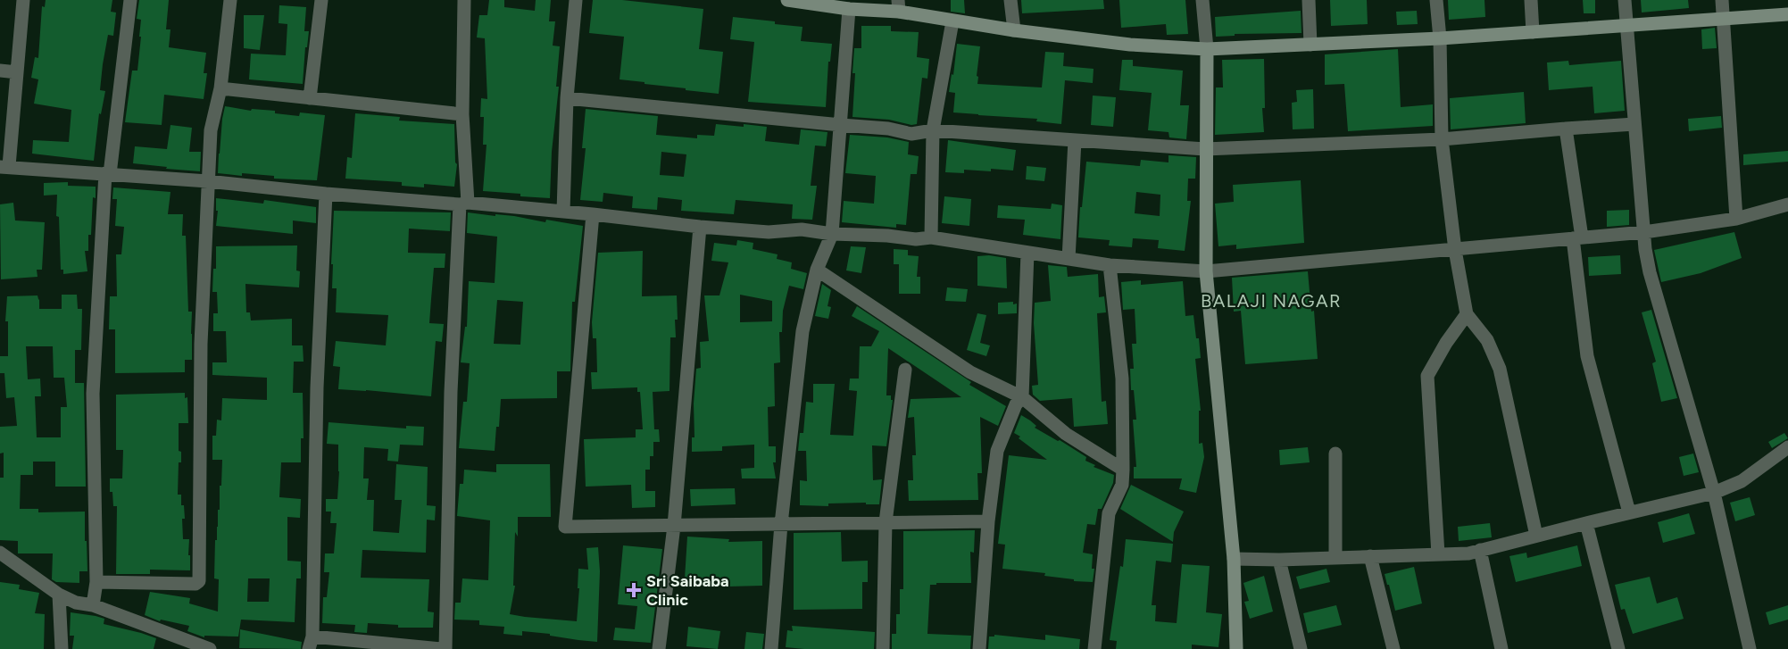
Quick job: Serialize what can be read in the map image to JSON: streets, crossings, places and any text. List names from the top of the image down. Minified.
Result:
{"districts":["BALAJI NAGAR"],"places":{"health":["Sri Saibaba Clinic"]}}
